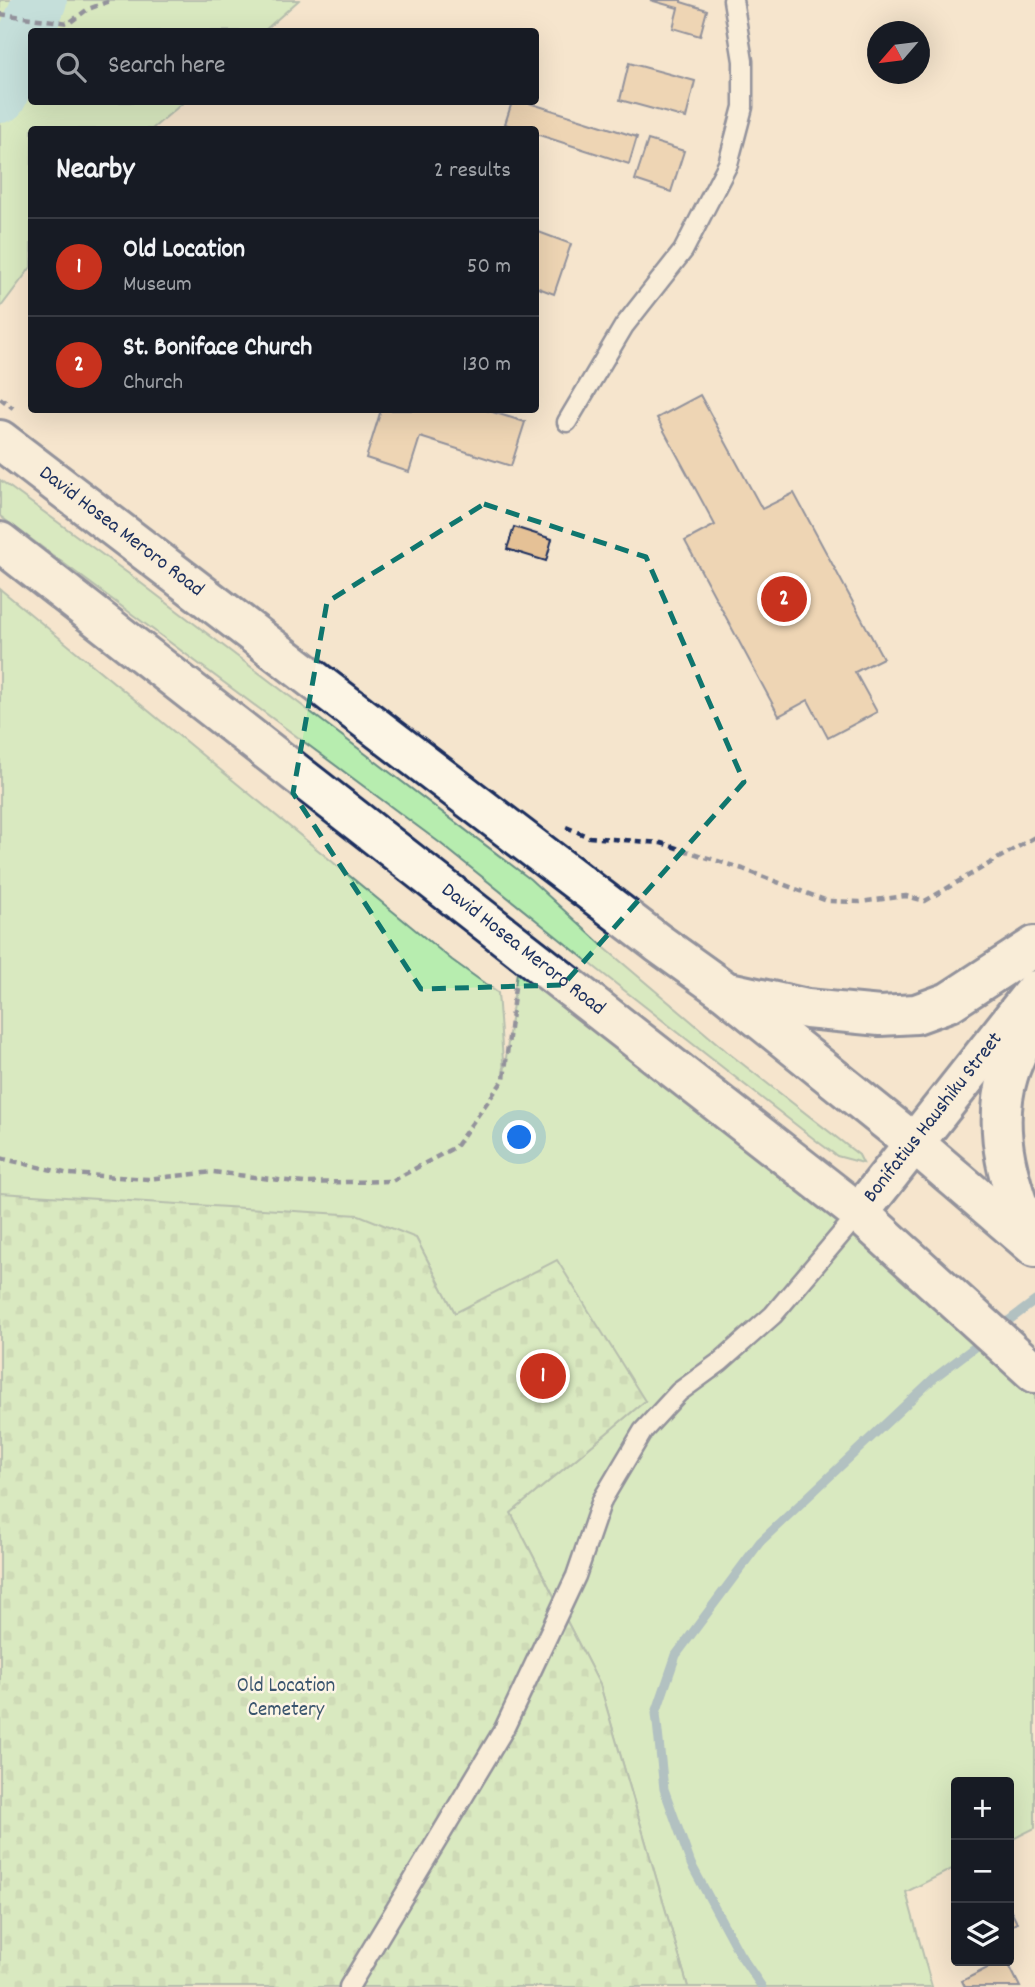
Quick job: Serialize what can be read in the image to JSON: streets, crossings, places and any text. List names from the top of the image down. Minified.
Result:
{"streets":{"main road":["David Hosea Meroro Road","Bonifatius Haushiku Street"]},"crossings":[["David Hosea Meroro Road","Bonifatius Haushiku Street"]],"parks":["Old Location Cemetery"],"north":"bottom left","page":{"search":"Search here","heading":["Nearby","2 results"],"list":[{"mark":"1","name":"Old Location","note":"Museum","value":"50 m"},{"mark":"2","name":"St. Boniface Church","note":"Church","value":"130 m"}],"pins":["2","1"],"map_buttons":["+","−"]}}
